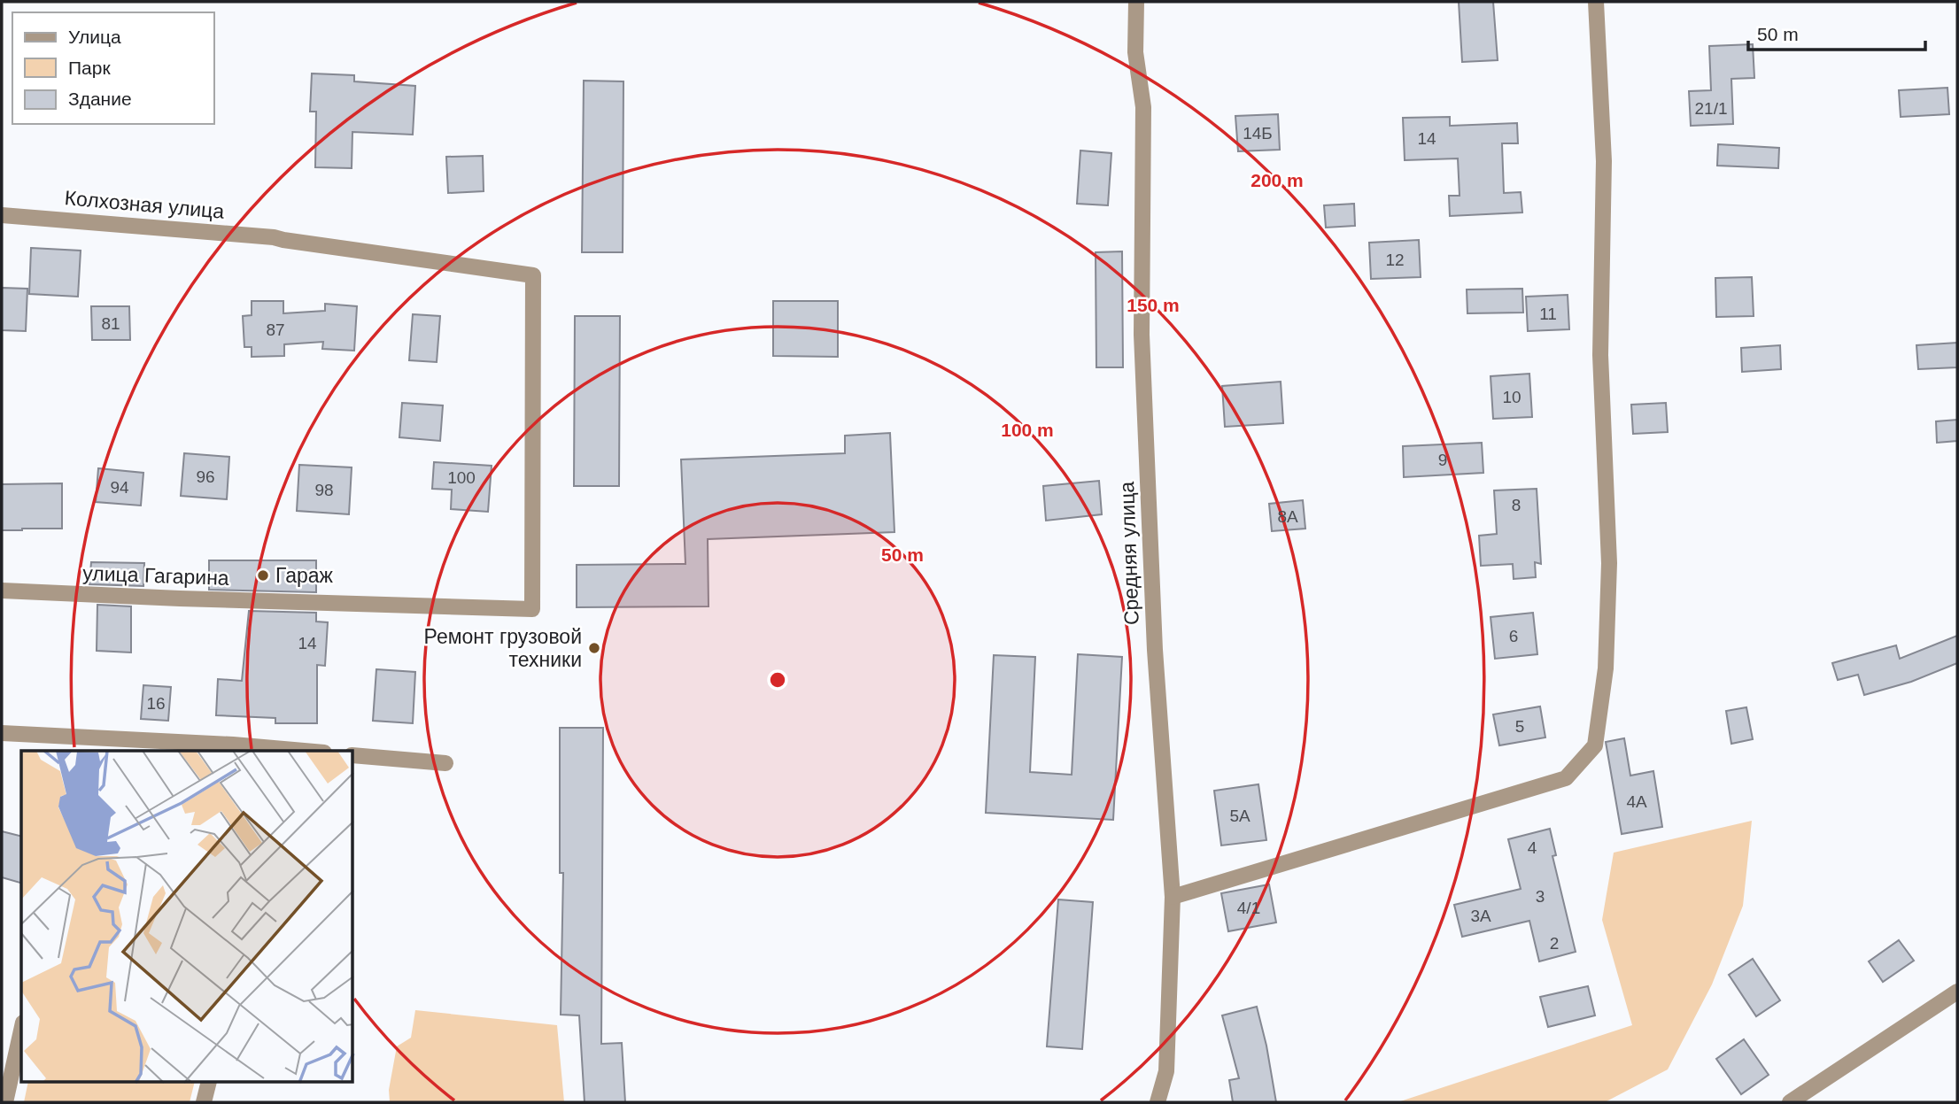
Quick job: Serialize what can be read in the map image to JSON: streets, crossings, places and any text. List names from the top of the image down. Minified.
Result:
{"streets":{"street":["Колхозная улица","Средняя улица","улица Гагарина"]},"crossings":[["Колхозная улица","улица Гагарина"]],"places":["Гараж","Ремонт грузовой техники"],"house_numbers":["21/1","14Б","14","12","11","81","87","10","9","96","100","94","98","8","8А","6","14","16","5","4А","5А","4","3","4/1","3А","2"],"legend":["Улица","Парк","Здание"],"scale_bar":"50 m","rings":["200 m","150 m","100 m","50 m"]}
